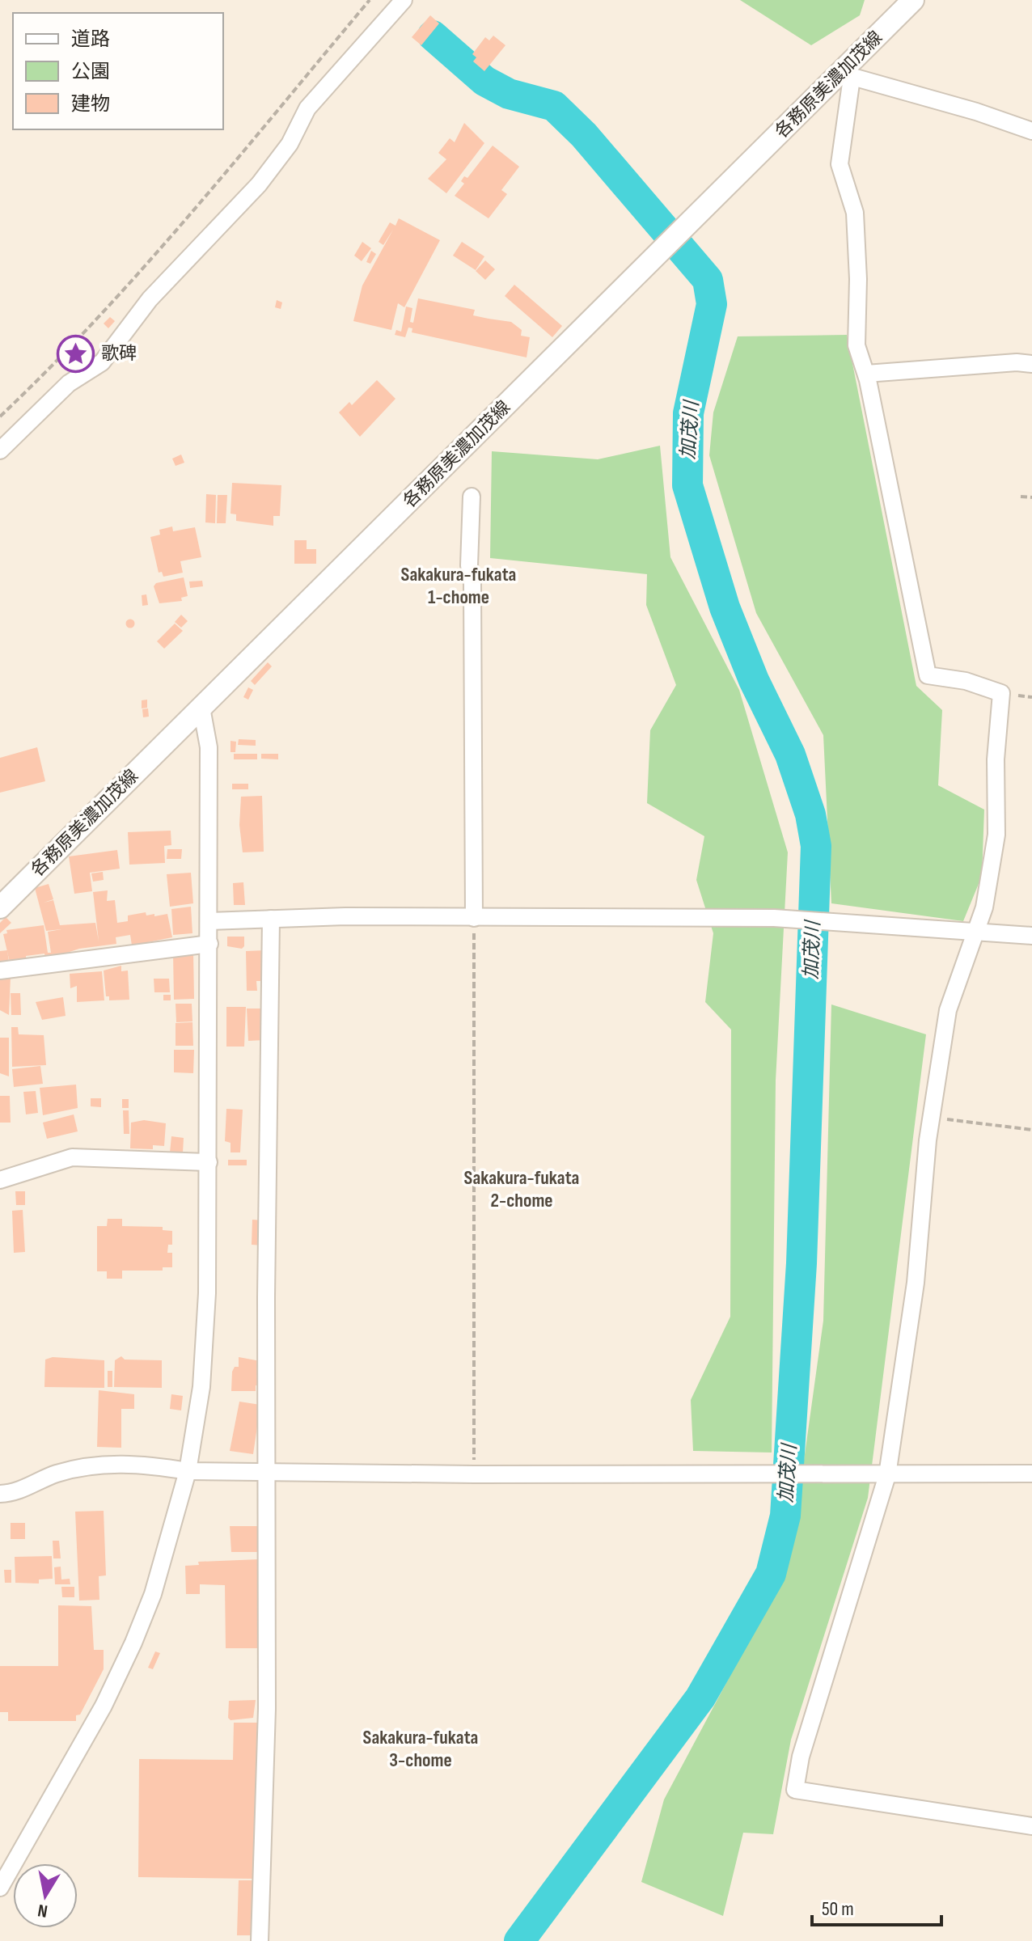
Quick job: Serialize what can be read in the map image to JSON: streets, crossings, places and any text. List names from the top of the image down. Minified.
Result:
{"streets":{"main road":["各務原美濃加茂線"]},"districts":["Sakakura-fukata 1-chome","Sakakura-fukata 2-chome","Sakakura-fukata 3-chome"],"water":["加茂川"],"places":{"place":["歌碑"]},"legend":["道路","公園","建物"],"scale_bar":"50 m","north":"bottom"}
